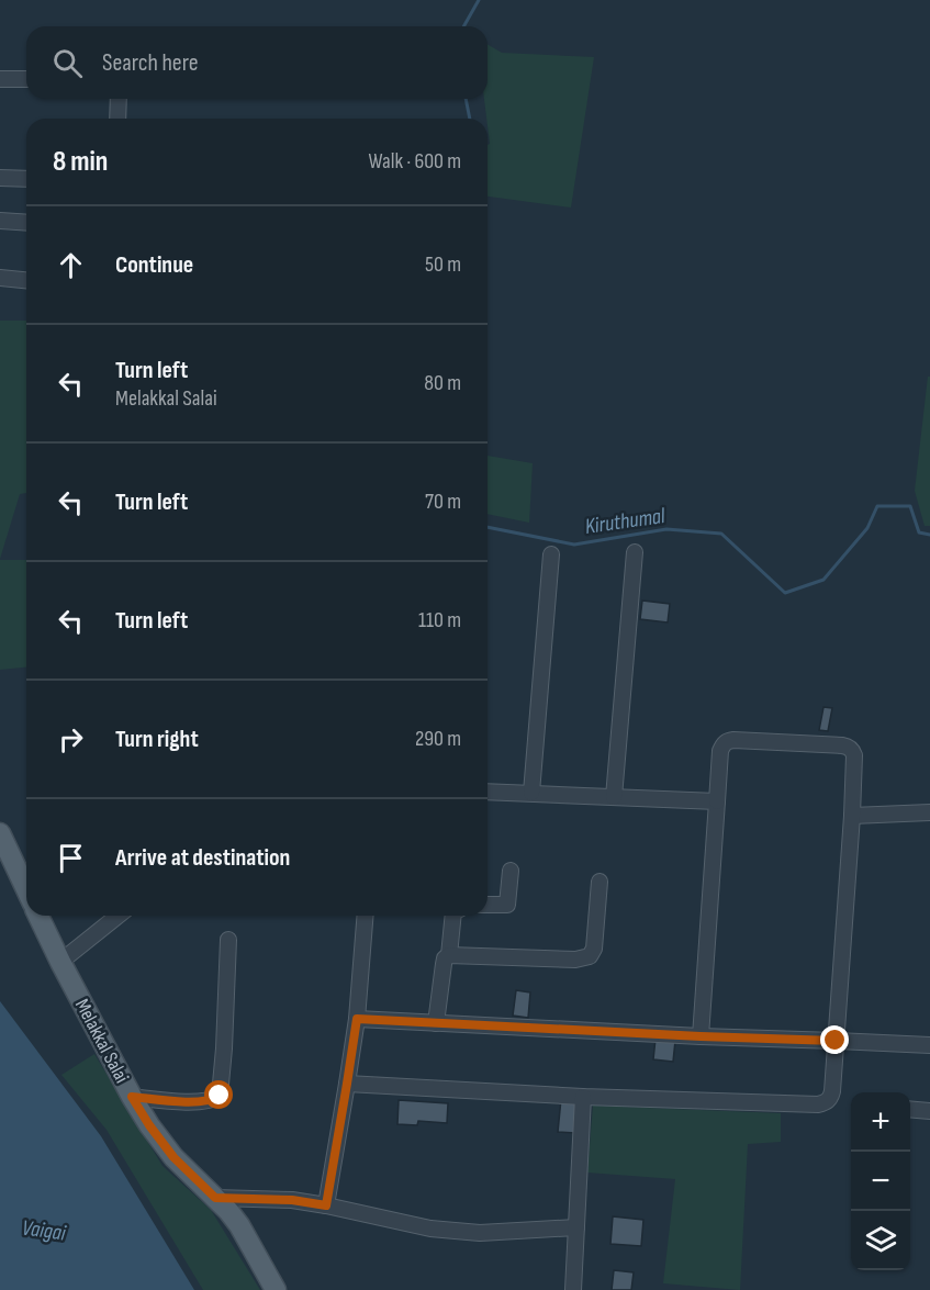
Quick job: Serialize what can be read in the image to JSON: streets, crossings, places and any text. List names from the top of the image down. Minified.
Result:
{"streets":{"main road":["Melakkal Salai"]},"water":["Kiruthumal","Vaigai"],"page":{"search":"Search here","heading":["8 min","Walk · 600 m"],"list":[["Continue","50 m"],["Turn left","Melakkal Salai","80 m"],["Turn left","70 m"],["Turn left","110 m"],["Turn right","290 m"],"Arrive at destination"],"map_buttons":["+","−"]}}
